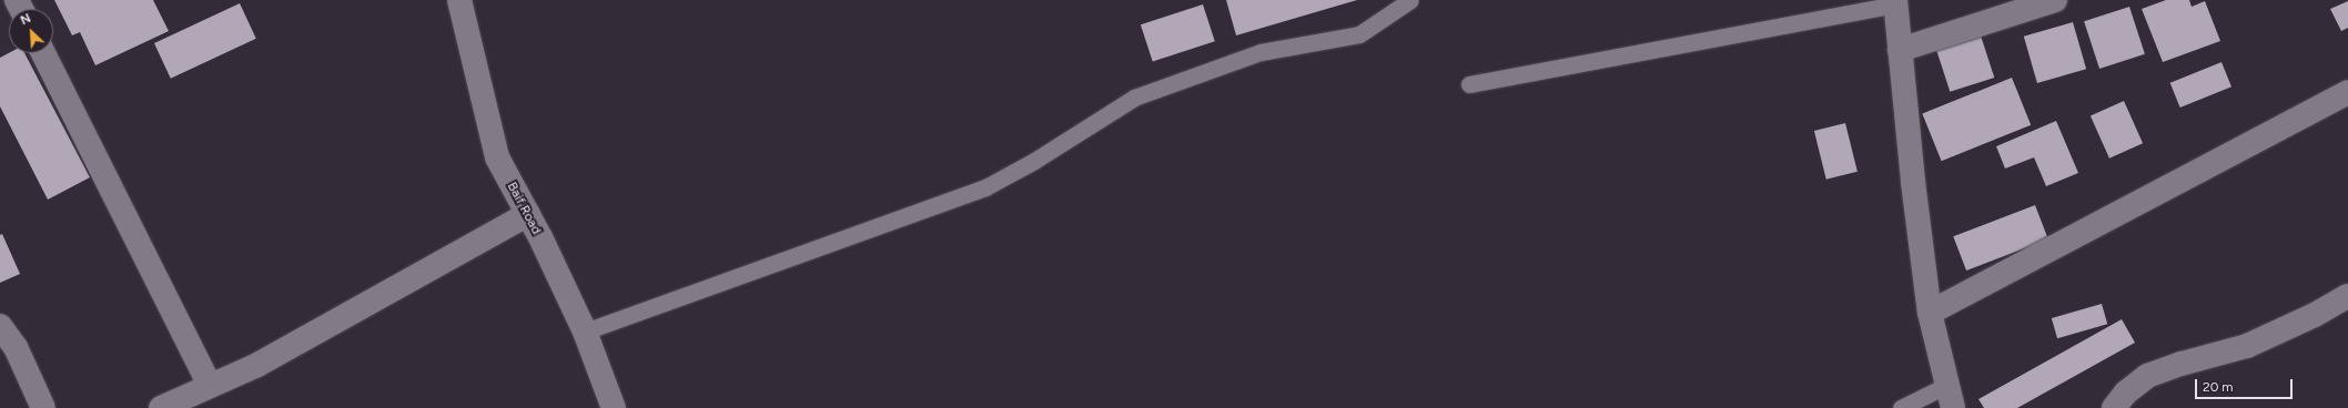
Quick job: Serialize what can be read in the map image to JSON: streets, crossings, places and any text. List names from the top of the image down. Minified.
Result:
{"streets":{"street":["Baif Road"]},"scale_bar":"20 m","north":"top left"}
